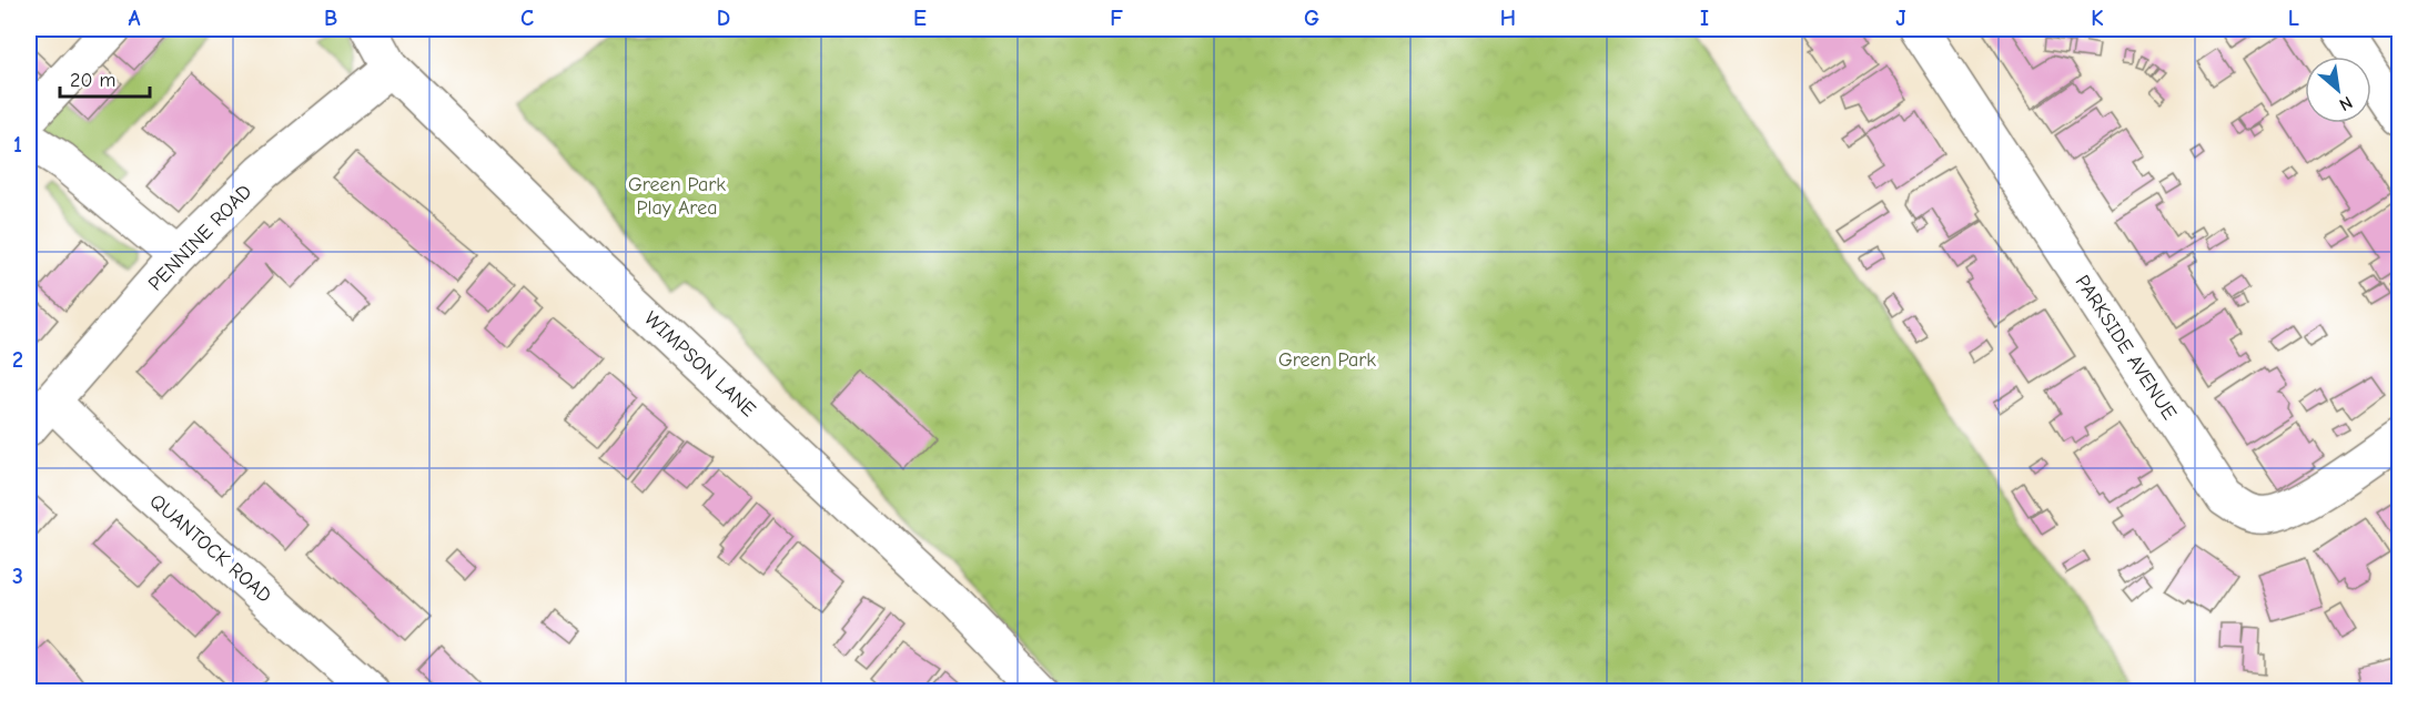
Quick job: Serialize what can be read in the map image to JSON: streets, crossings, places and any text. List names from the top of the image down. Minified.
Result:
{"streets":{"street":["PENNINE ROAD","PARKSIDE AVENUE","WIMPSON LANE","QUANTOCK ROAD"]},"crossings":[["PENNINE ROAD","WIMPSON LANE"],["PENNINE ROAD","QUANTOCK ROAD"]],"parks":["Green Park Play Area","Green Park"],"scale_bar":"20 m","north":"bottom right","grid":{"columns":["A","B","C","D","E","F","G","H","I","J","K","L"],"rows":["1","2","3"]}}
